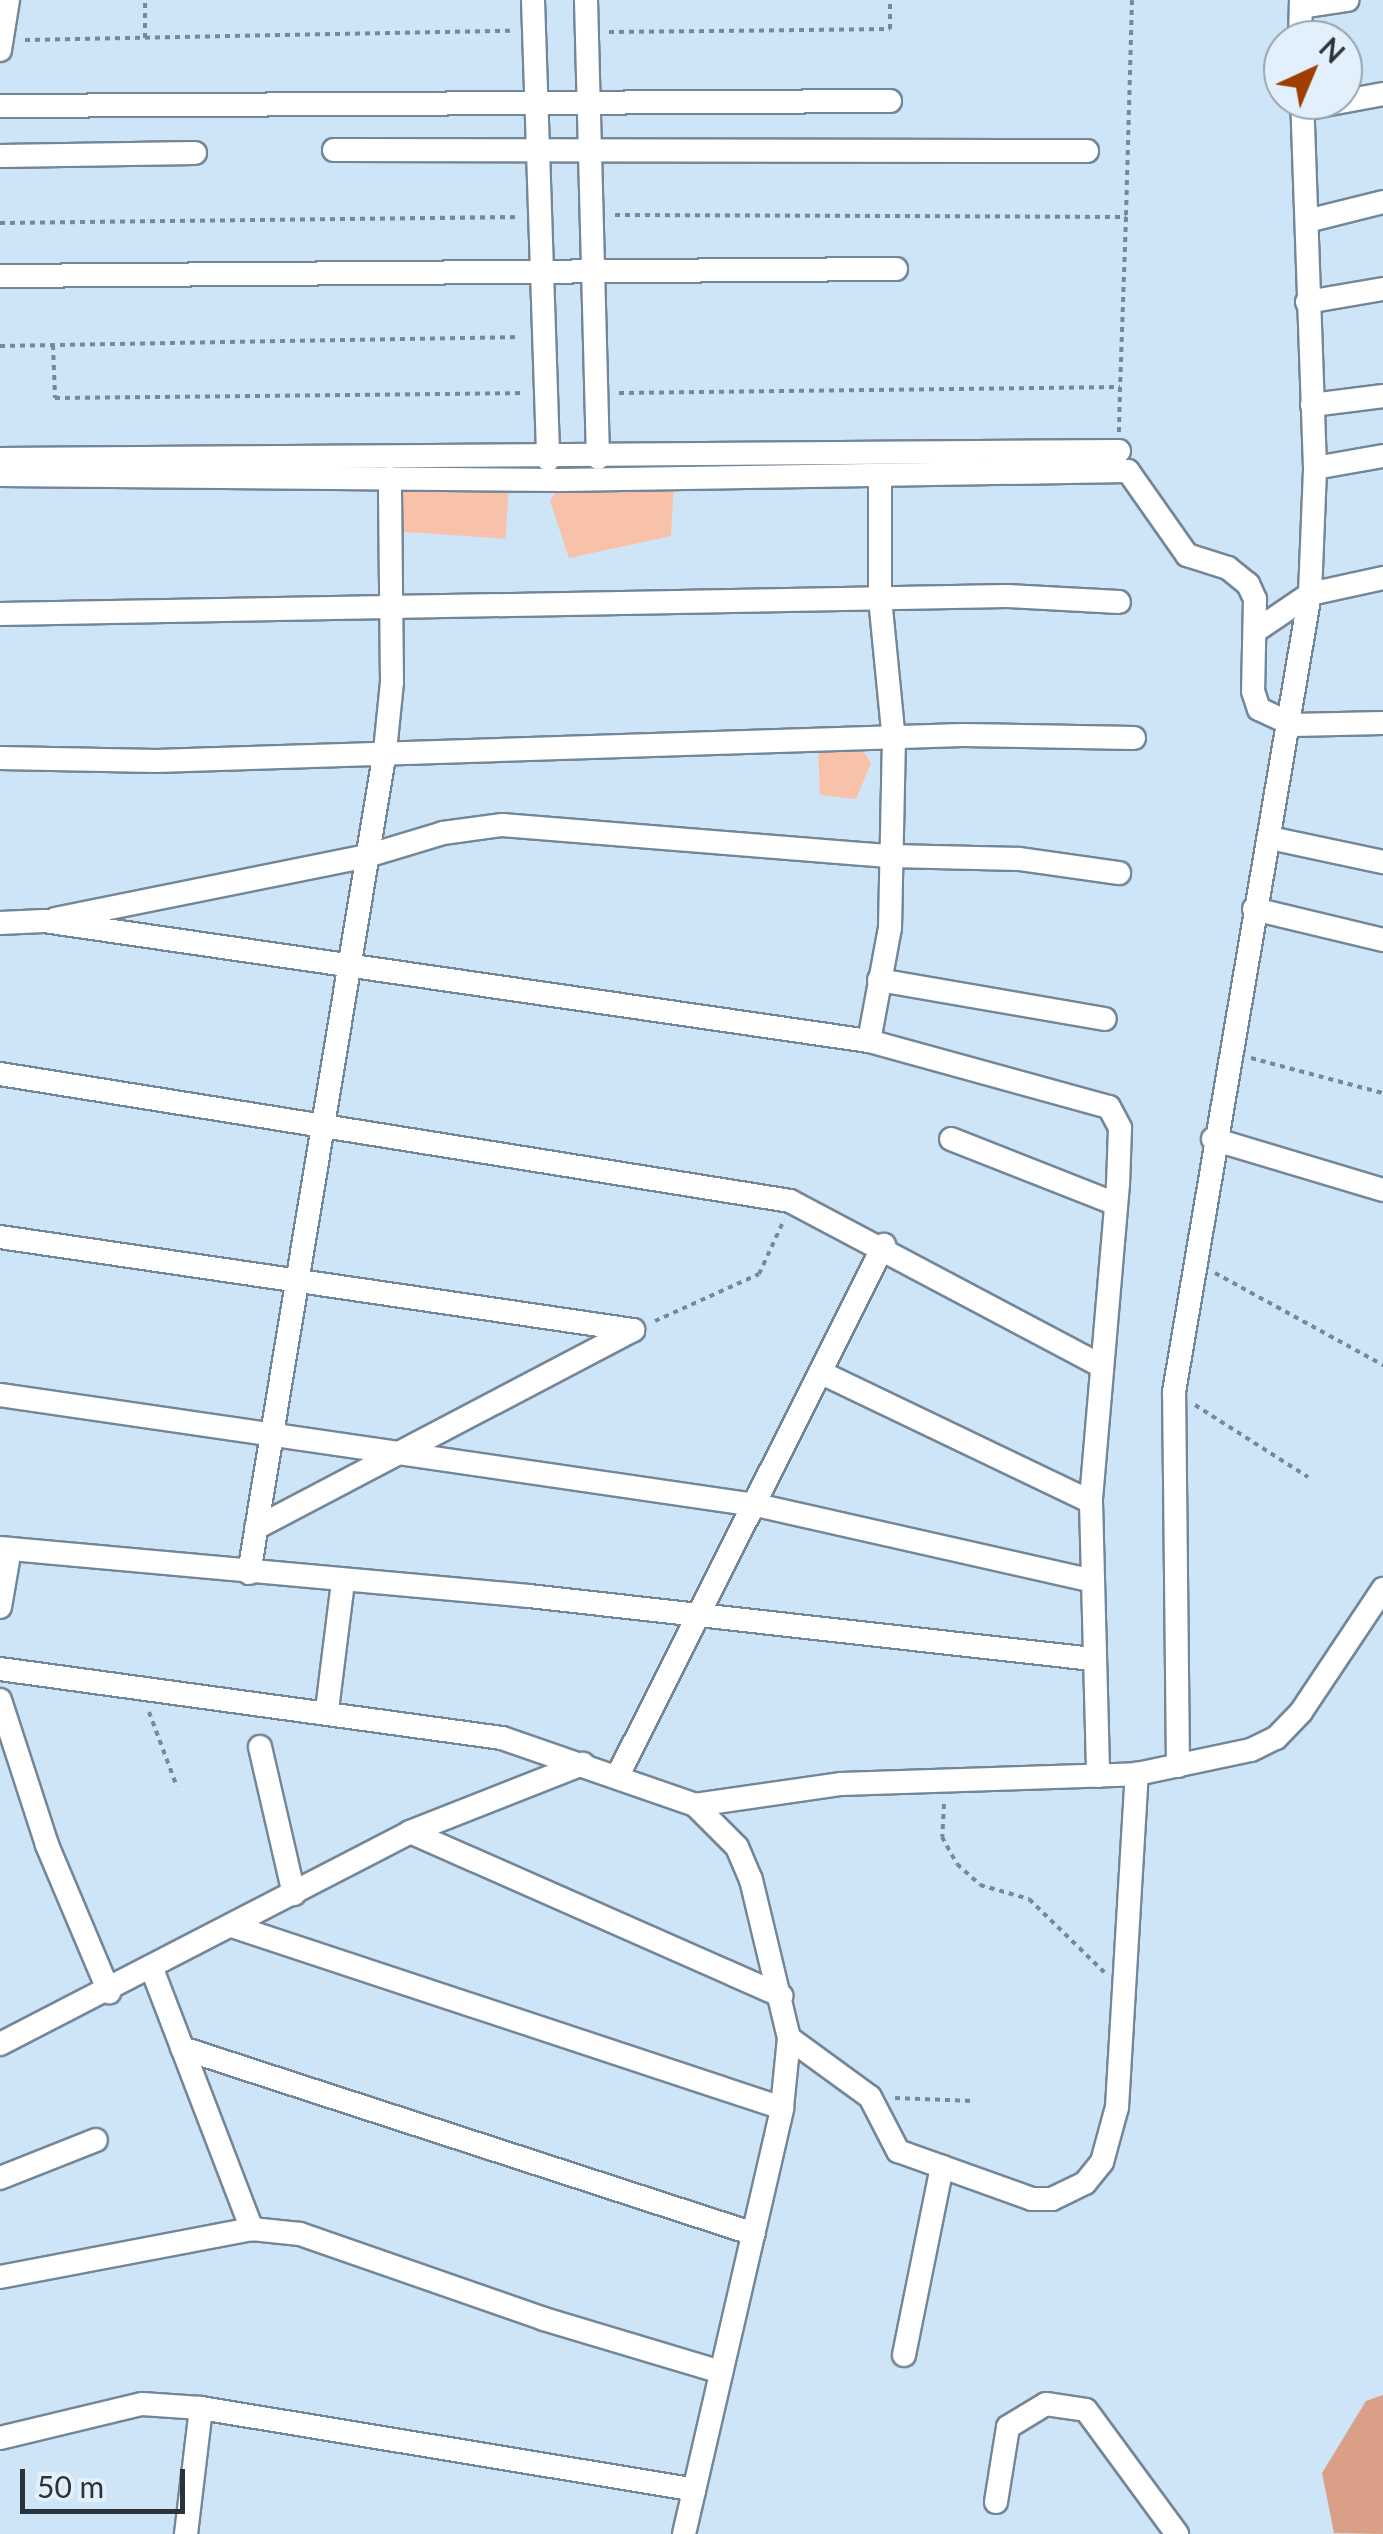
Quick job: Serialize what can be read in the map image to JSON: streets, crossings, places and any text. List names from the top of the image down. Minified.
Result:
{"scale_bar":"50 m","north":"top right"}
